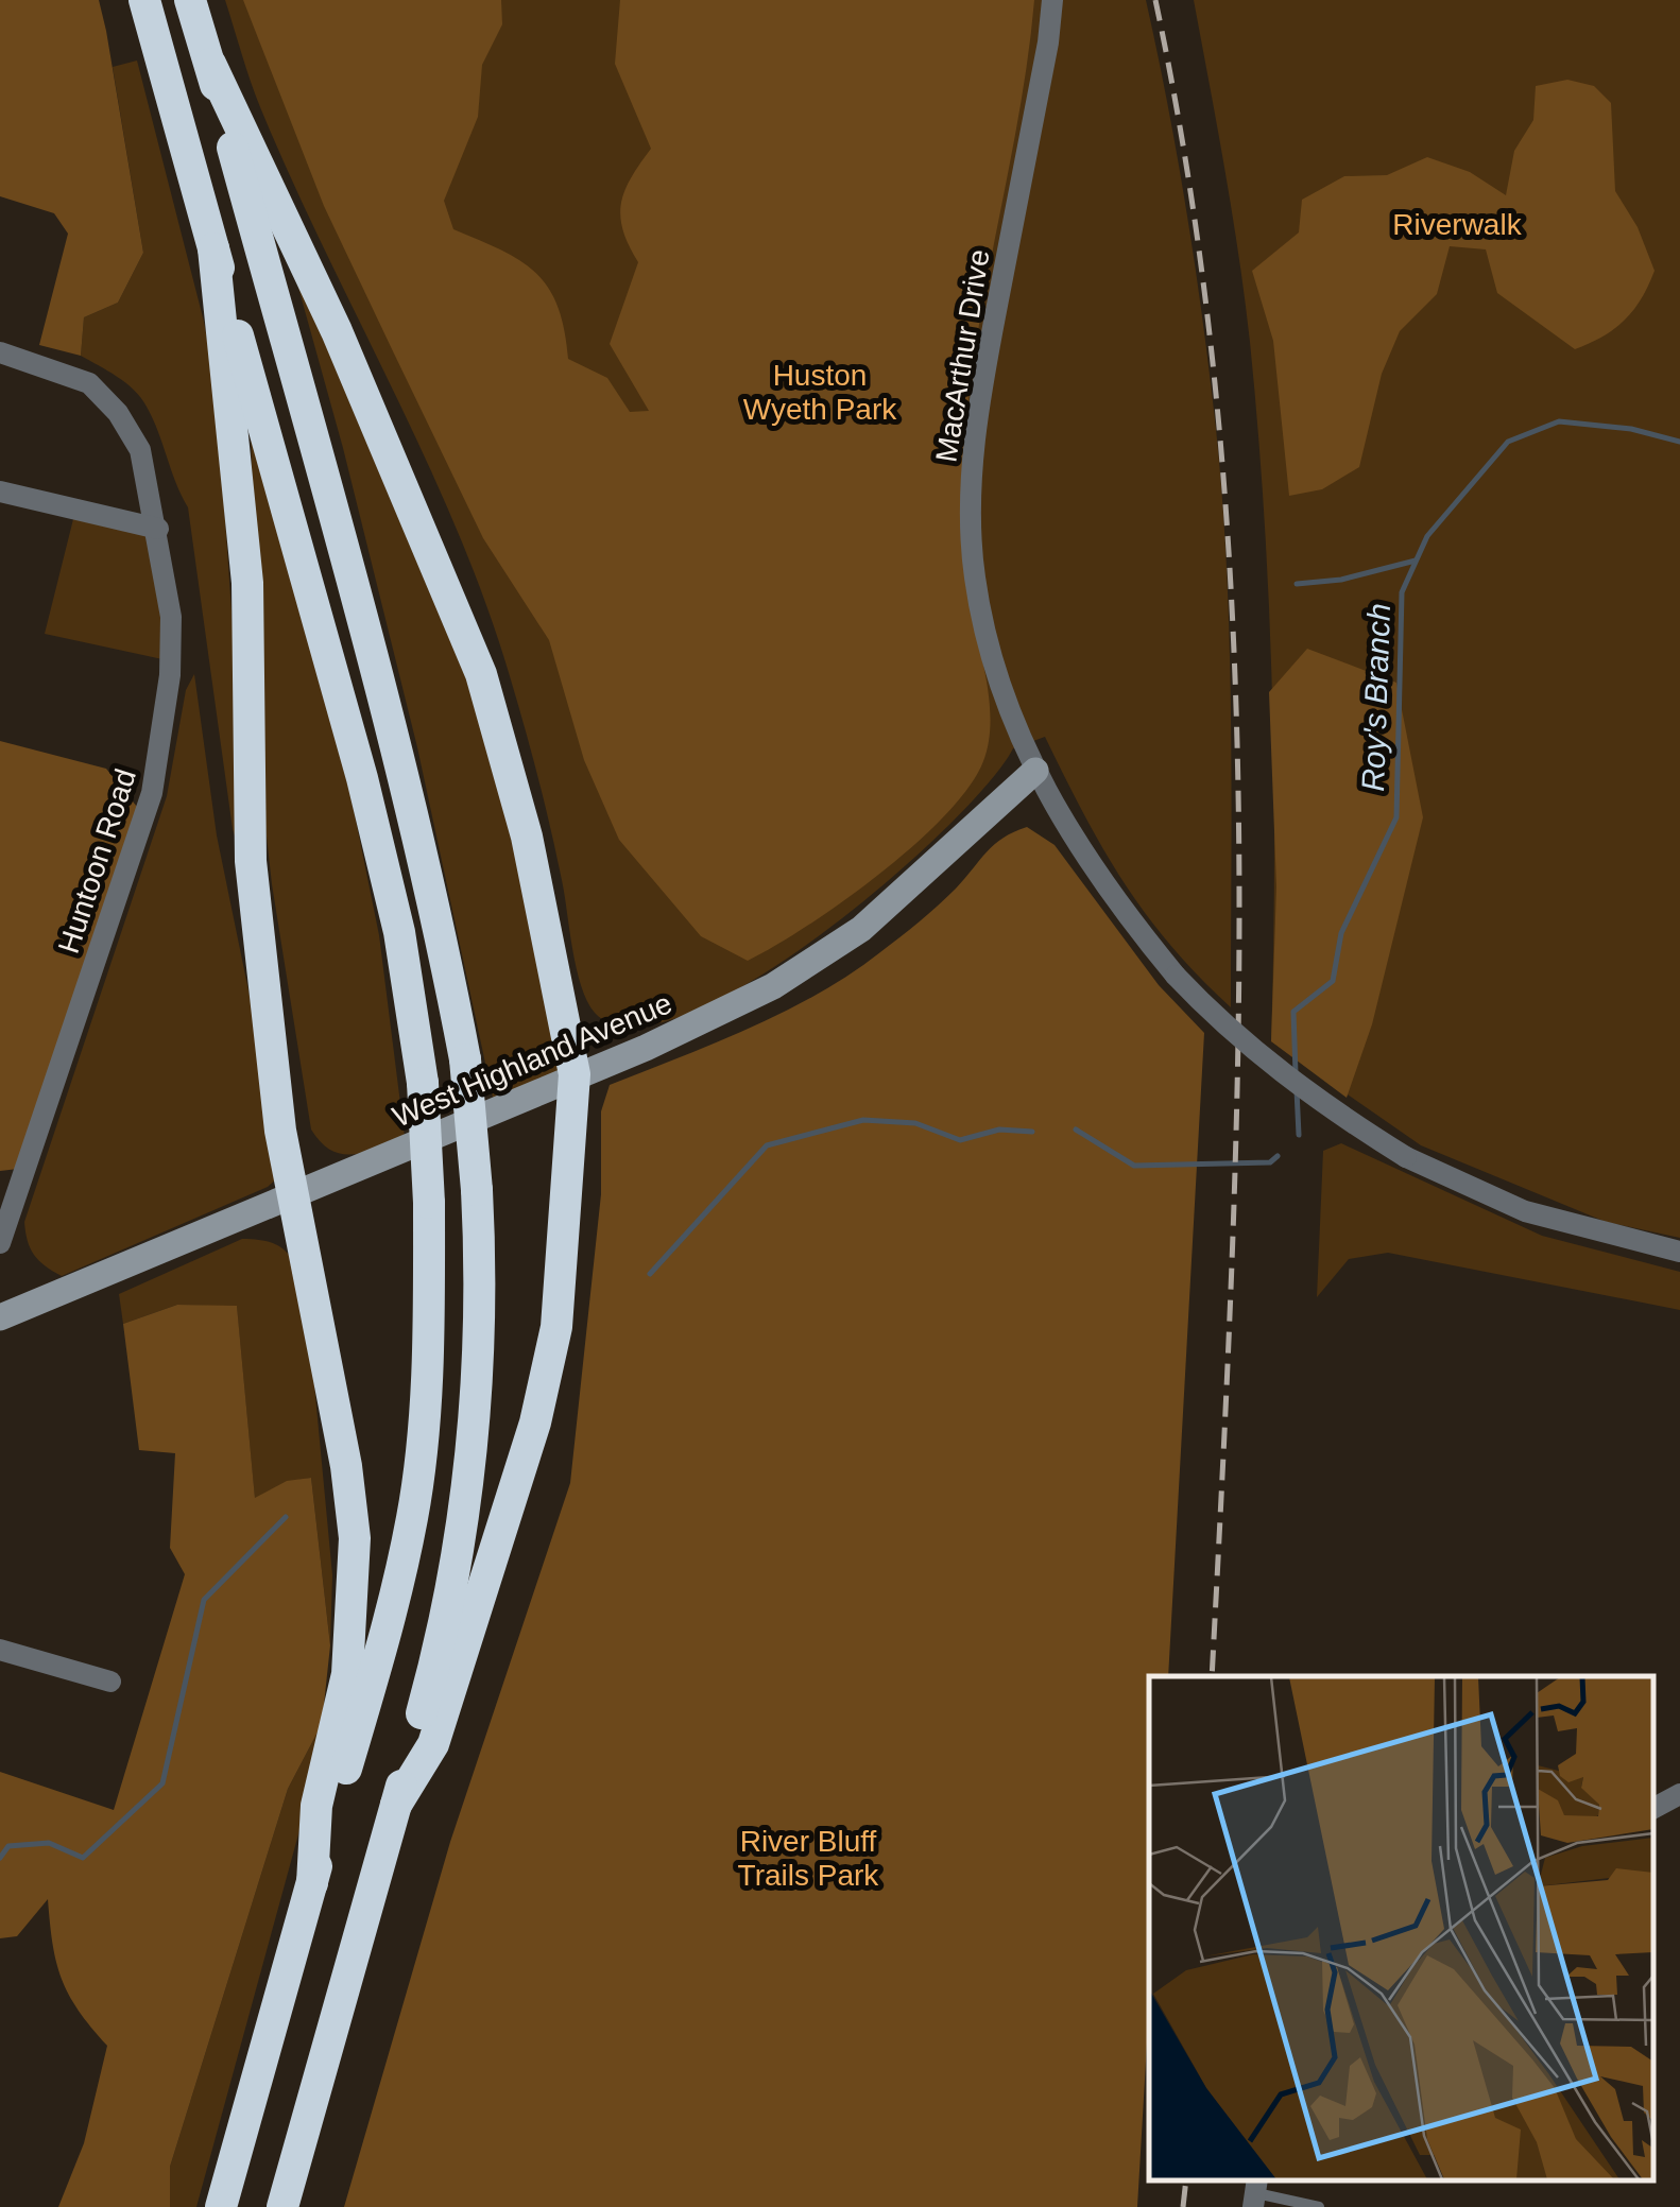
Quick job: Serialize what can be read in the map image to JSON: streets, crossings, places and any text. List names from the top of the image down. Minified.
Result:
{"streets":{"street":["MacArthur Drive","Huntoon Road","West Highland Avenue"]},"crossings":[["MacArthur Drive","West Highland Avenue"]],"water":["Roy's Branch"],"parks":["Riverwalk","Huston Wyeth Park","River Bluff Trails Park"]}
